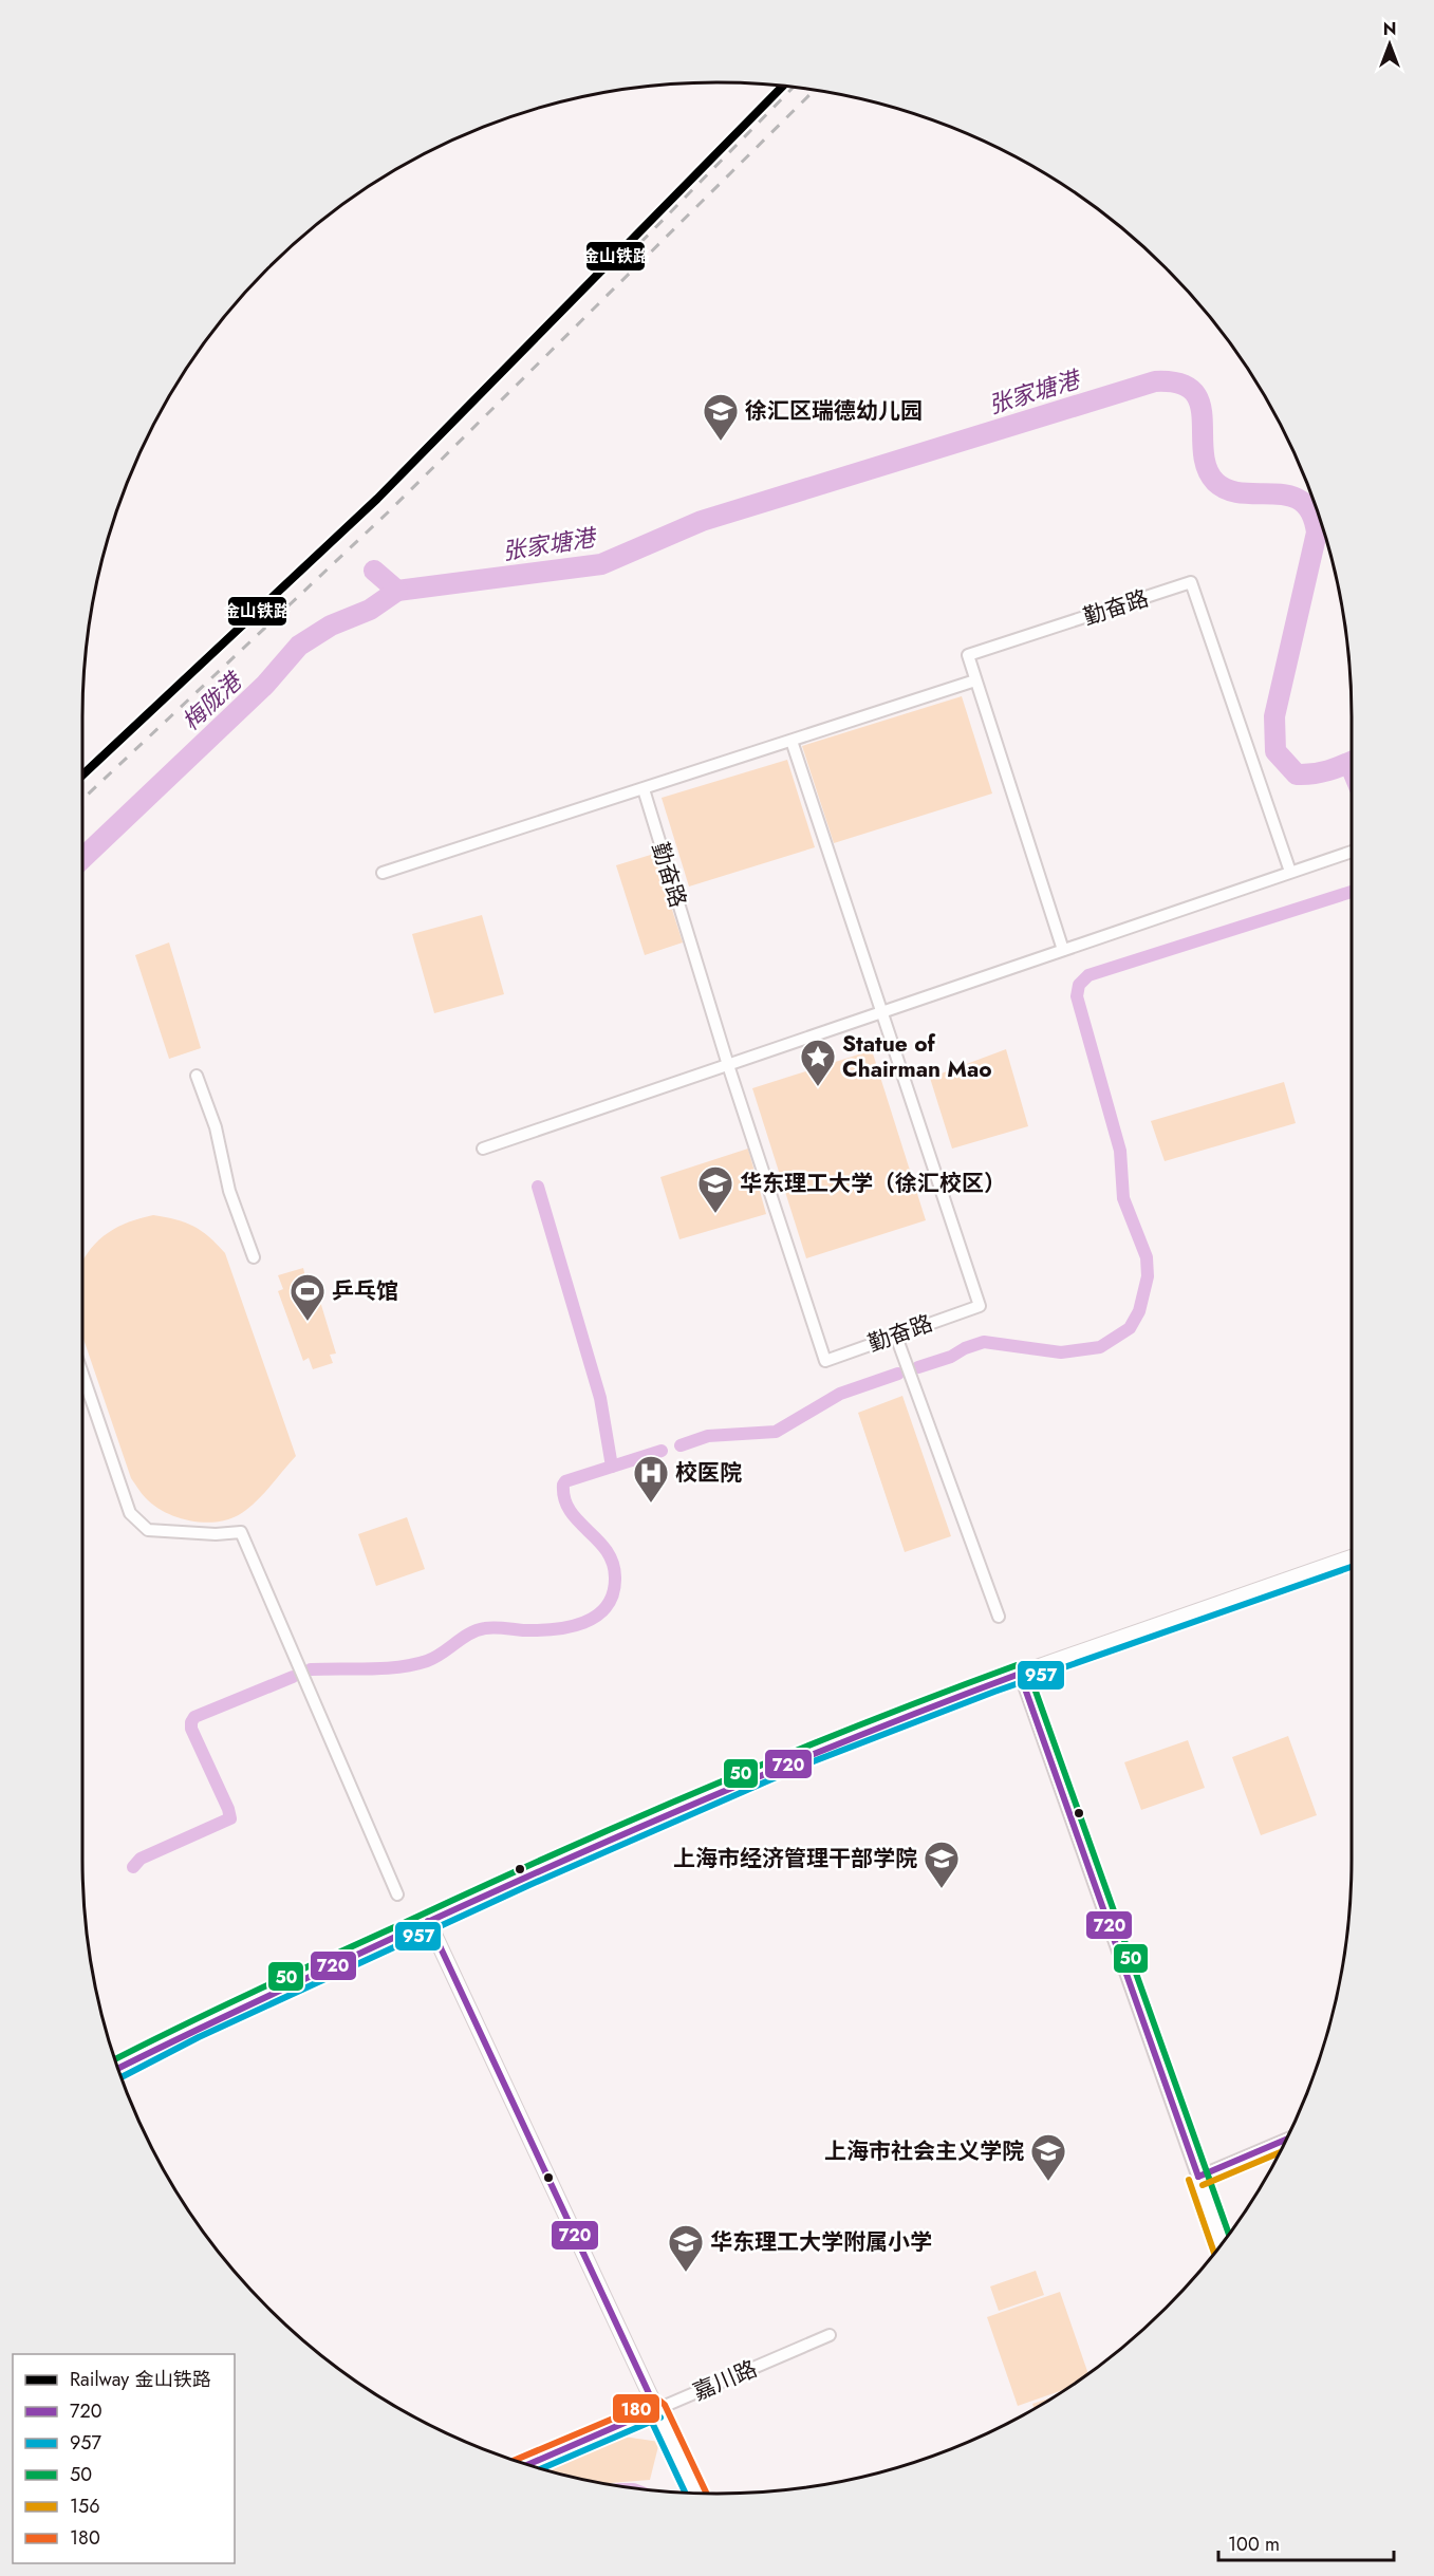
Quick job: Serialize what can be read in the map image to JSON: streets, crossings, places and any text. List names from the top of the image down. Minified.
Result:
{"streets":{"street":["勤奋路","嘉川路"]},"water":["张家塘港","梅陇港"],"places":{"school or university":["徐汇区瑞德幼儿园","华东理工大学（徐汇校区）","上海市经济管理干部学院","上海市社会主义学院","华东理工大学附属小学"],"place":["Statue of Chairman Mao"],"sports":["乒乓馆"],"hospital":["校医院"]},"lines":["rail line 金山铁路","transit line 957","transit line 50","transit line 720","transit line 156","transit line 180"],"legend":["Railway 金山铁路","720","957","50","156","180"],"scale_bar":"100 m","north":"top"}
